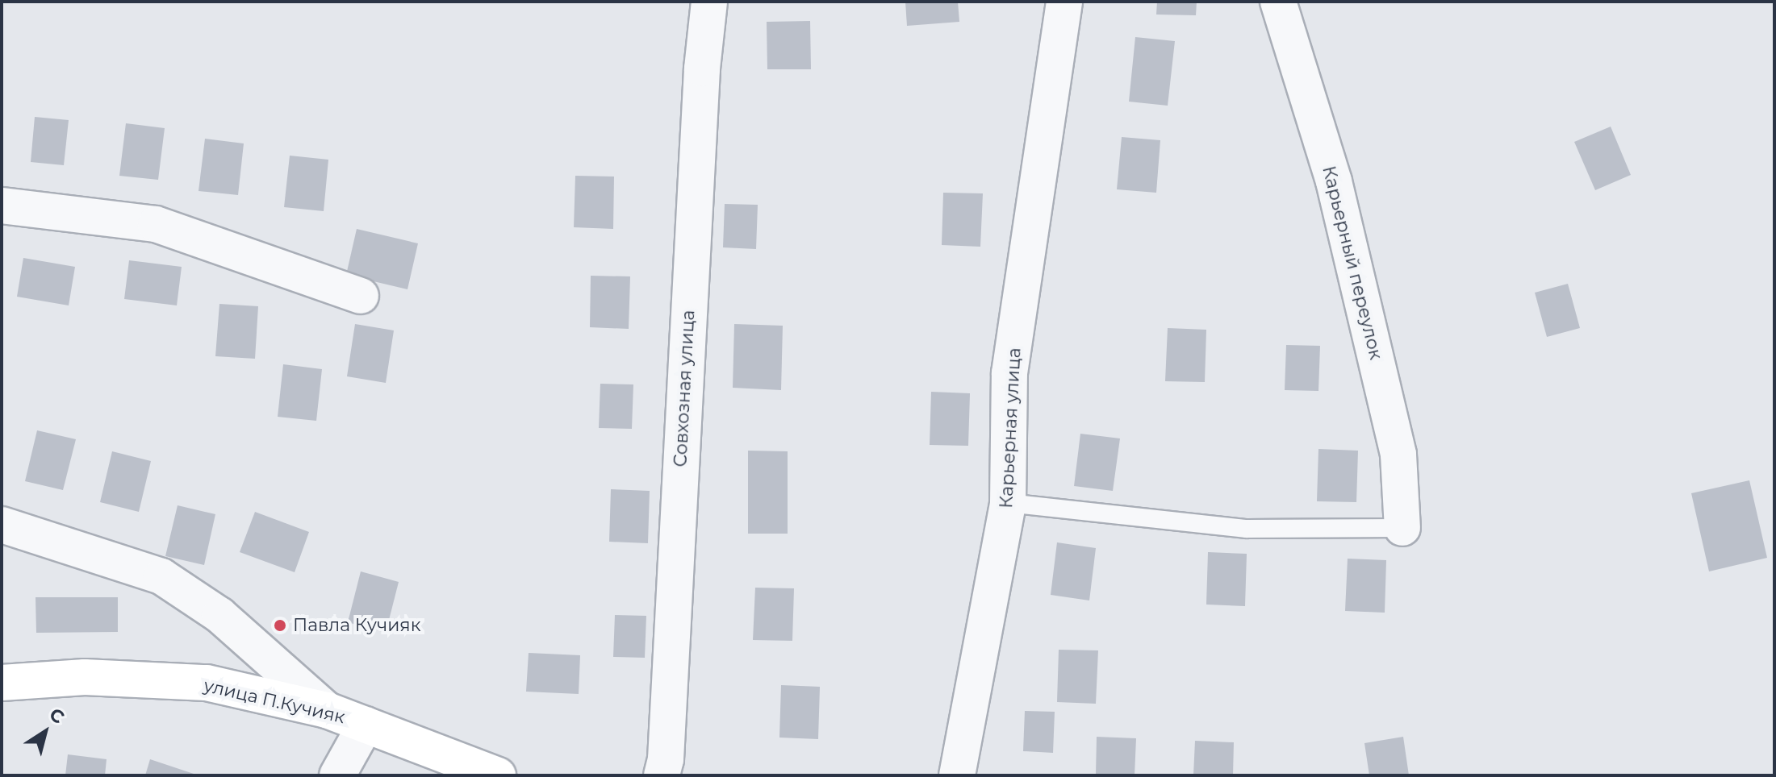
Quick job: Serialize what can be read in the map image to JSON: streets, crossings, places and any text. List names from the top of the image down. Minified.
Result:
{"streets":{"street":["Карьерный переулок","Совхозная улица","Карьерная улица","улица П.Кучияк"]},"places":["Павла Кучияк"],"north":"top right"}
